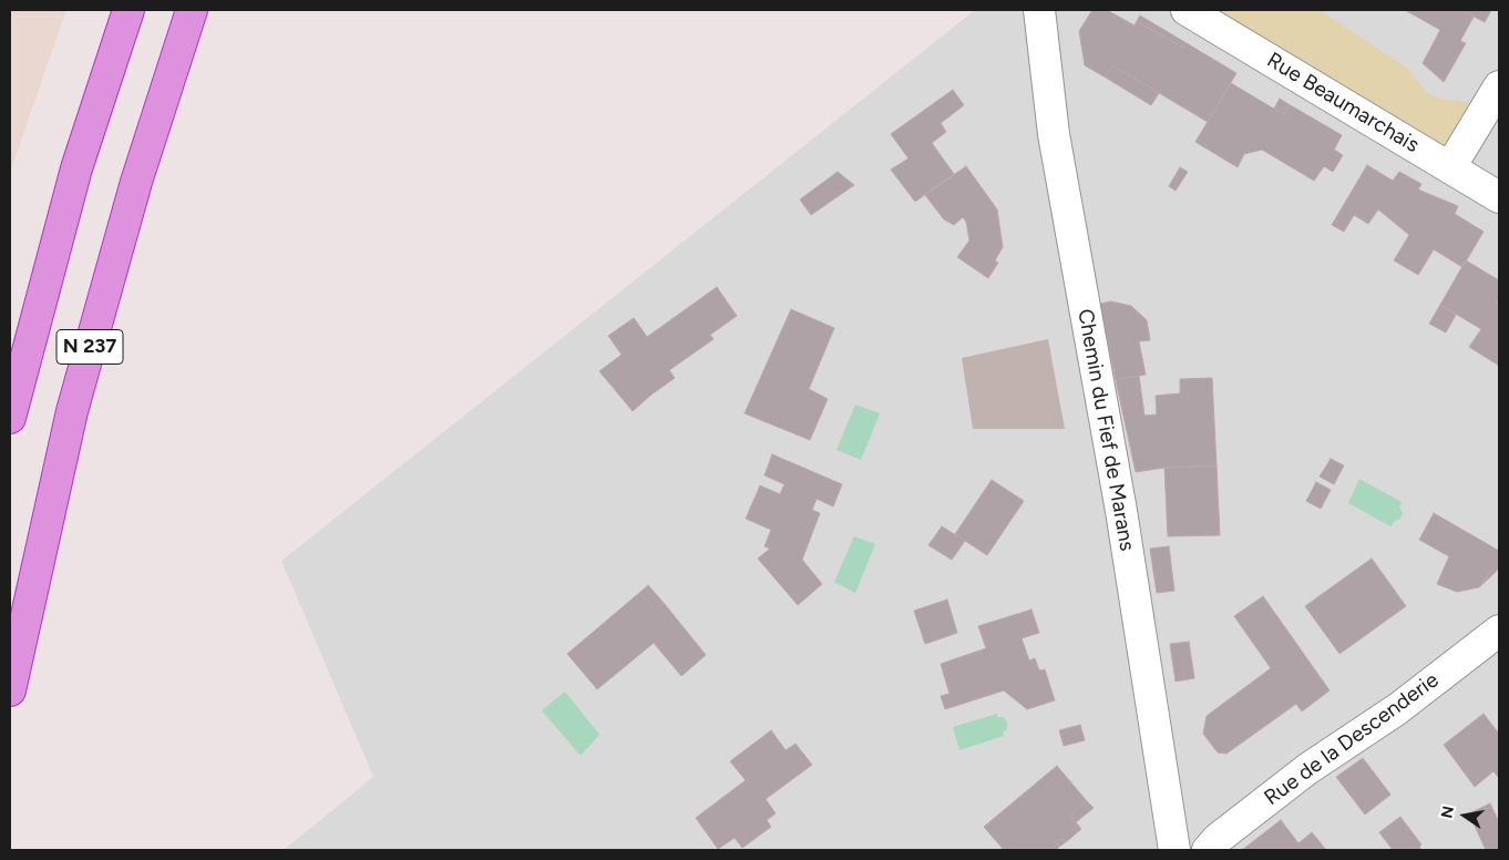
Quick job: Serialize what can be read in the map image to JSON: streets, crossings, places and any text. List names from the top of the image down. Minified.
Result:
{"streets":{"highway":["N 237"],"street":["Rue Beaumarchais","Chemin du Fief de Marans","Rue de la Descenderie"]},"north":"left"}
